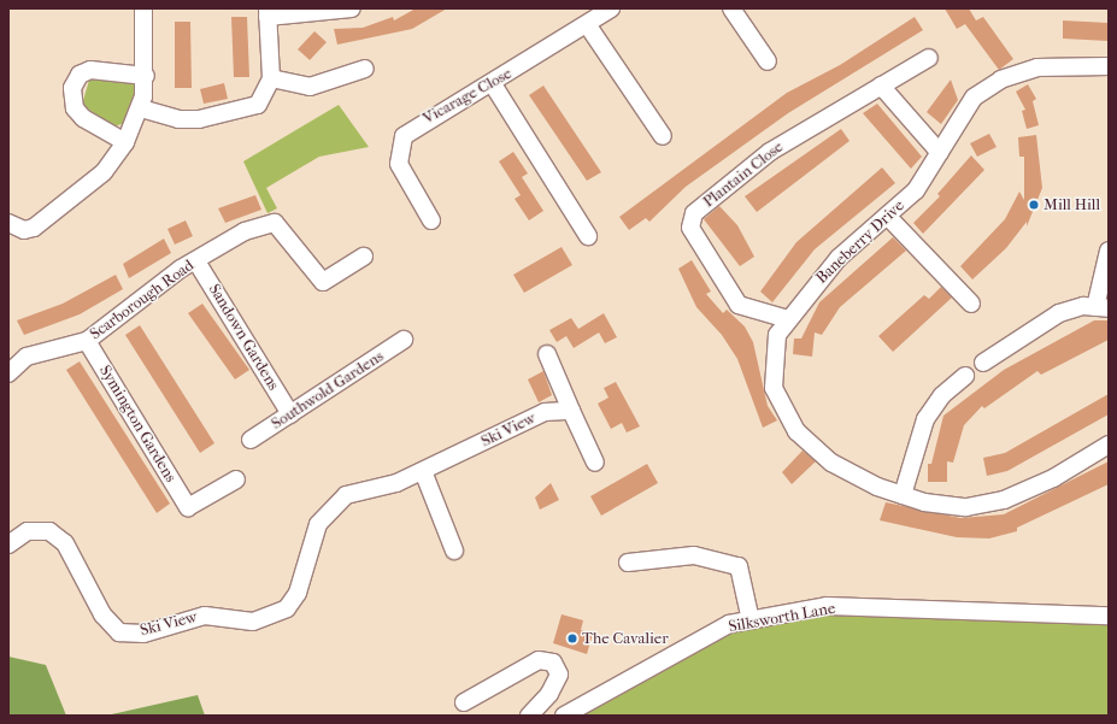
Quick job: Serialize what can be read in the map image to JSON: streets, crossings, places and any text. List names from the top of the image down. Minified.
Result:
{"streets":{"street":["Vicarage Close","Plantain Close","Baneberry Drive","Scarborough Road","Sandown Gardens","Southwold Gardens","Symington Gardens","Ski View","Silksworth Lane"]},"crossings":[["Plantain Close","Baneberry Drive"],["Scarborough Road","Sandown Gardens"],["Scarborough Road","Symington Gardens"],["Sandown Gardens","Southwold Gardens"]],"places":["Mill Hill","The Cavalier"]}
